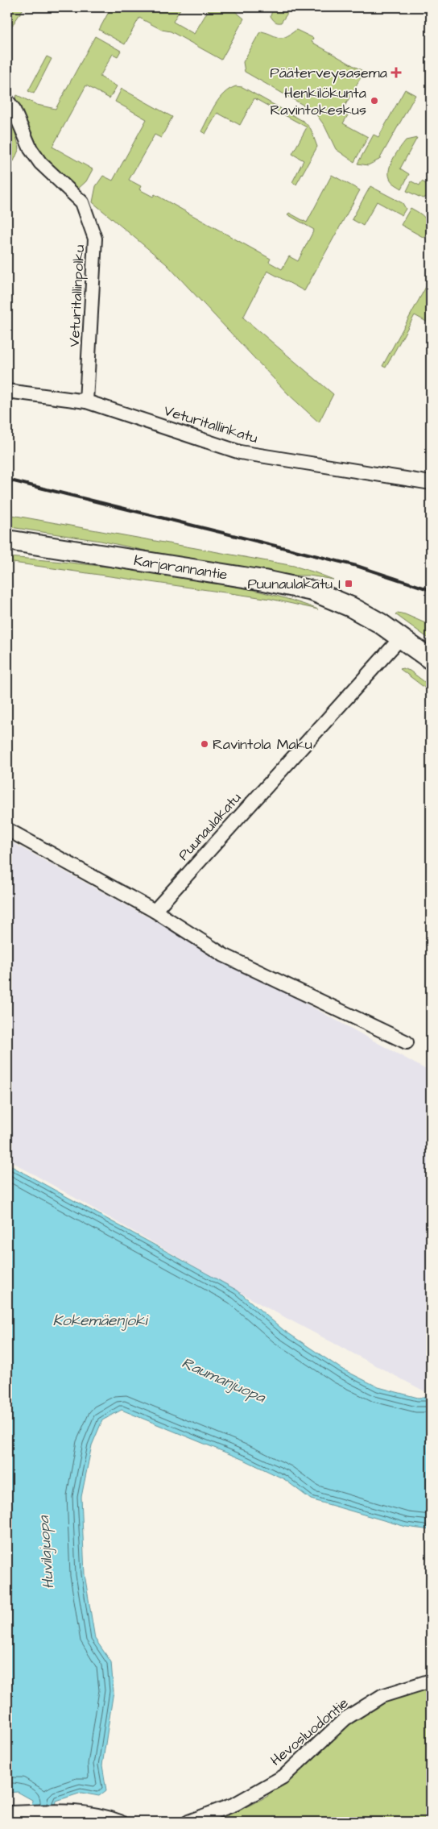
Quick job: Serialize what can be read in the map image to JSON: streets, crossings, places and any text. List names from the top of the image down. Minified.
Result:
{"streets":{"main road":["Karjarannantie"],"street":["Veturitallinpolku","Veturitallinkatu","Puunaulakatu","Hevosluodontie"]},"crossings":[["Veturitallinpolku","Veturitallinkatu"],["Karjarannantie","Puunaulakatu"]],"water":["Kokemäenjoki","Raumanjuopa","Huvilajuopa"],"places":{"health":["Pääterveysasema"],"other":["Henkilökunta Ravintokeskus","Ravintola Maku"],"transit":["Puunaulakatu I"]}}
